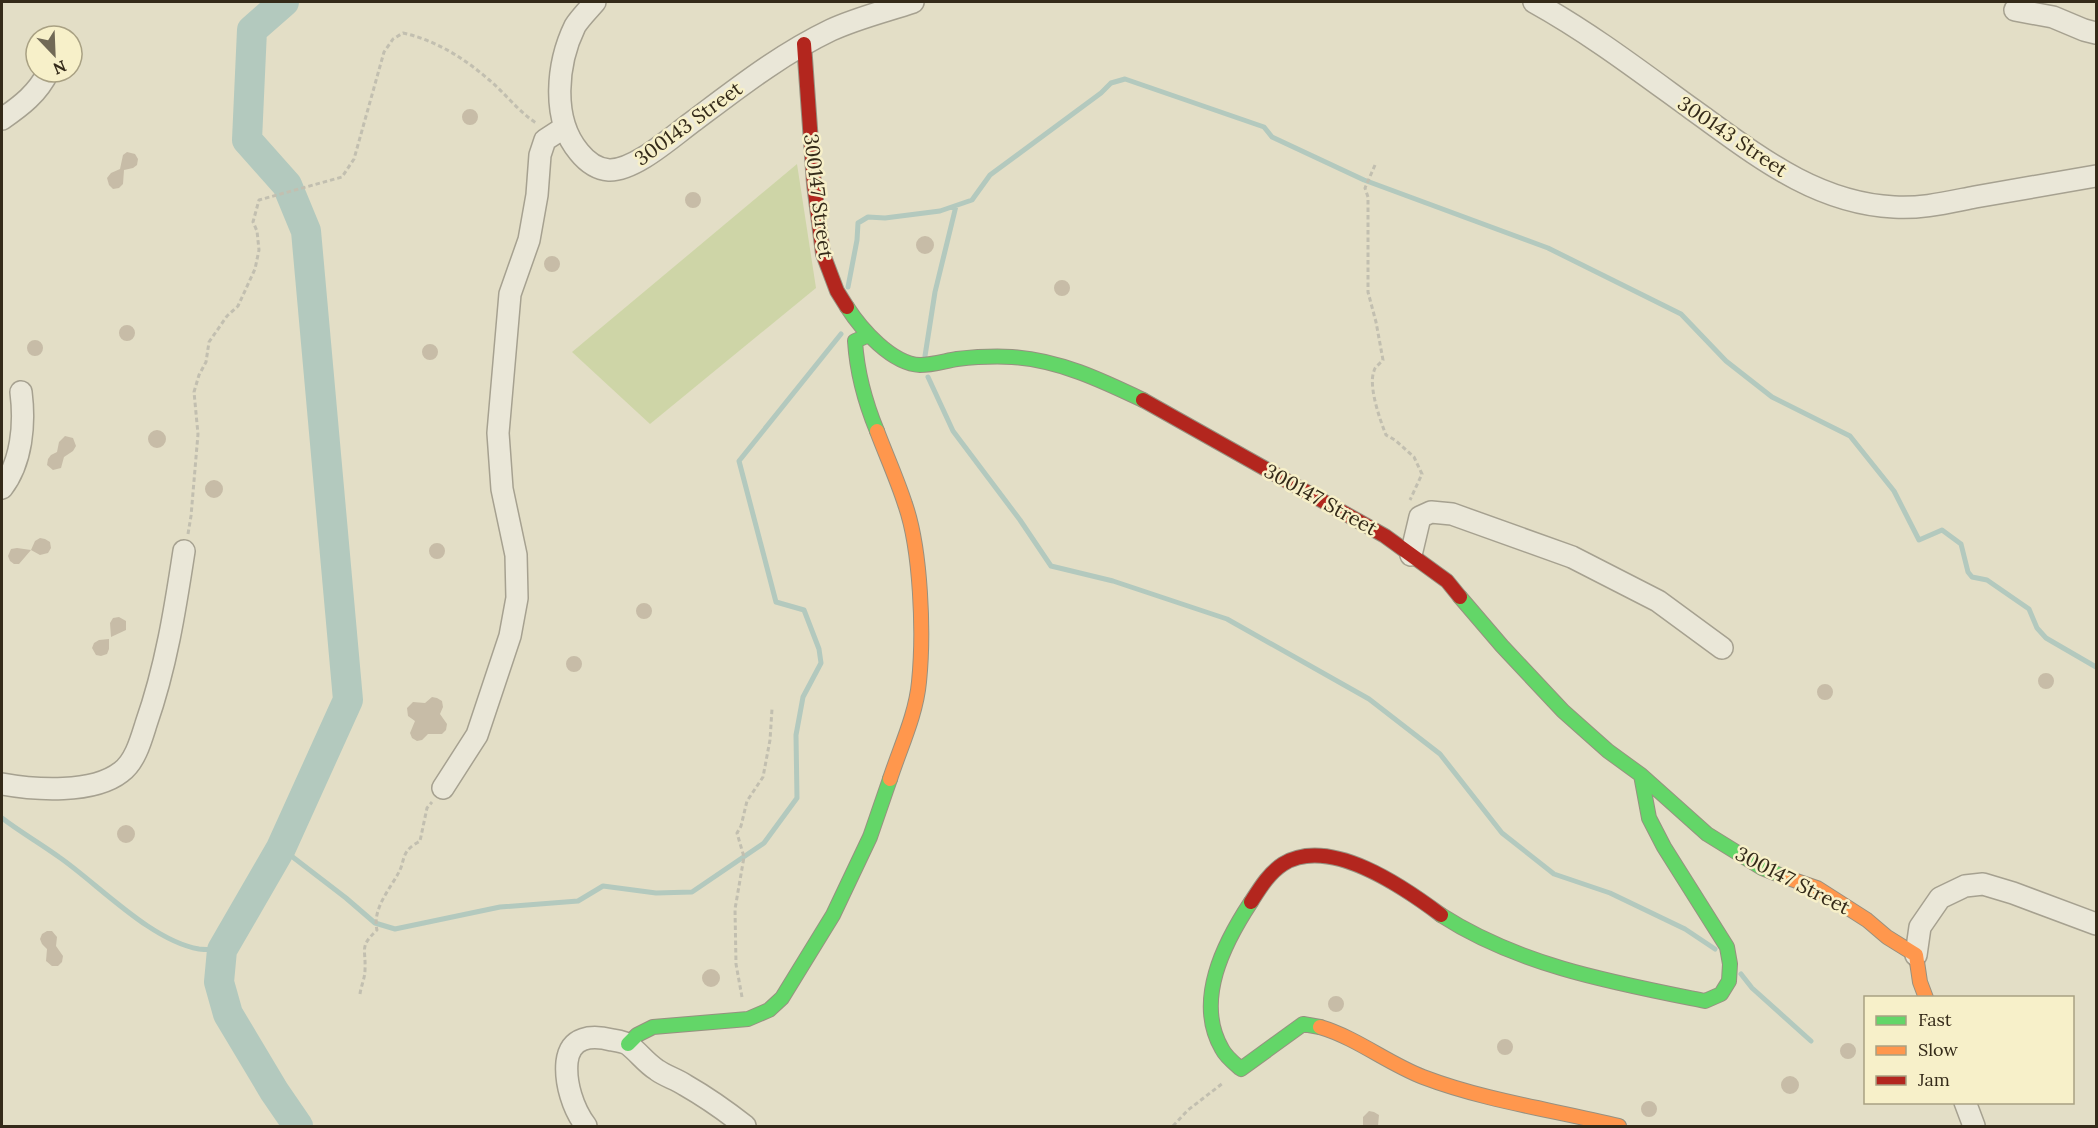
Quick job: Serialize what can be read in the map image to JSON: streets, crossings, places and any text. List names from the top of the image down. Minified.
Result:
{"streets":{"street":["300143 Street","300147 Street"]},"crossings":[["300143 Street","300147 Street"]],"legend":["Fast","Slow","Jam"],"north":"bottom right"}
